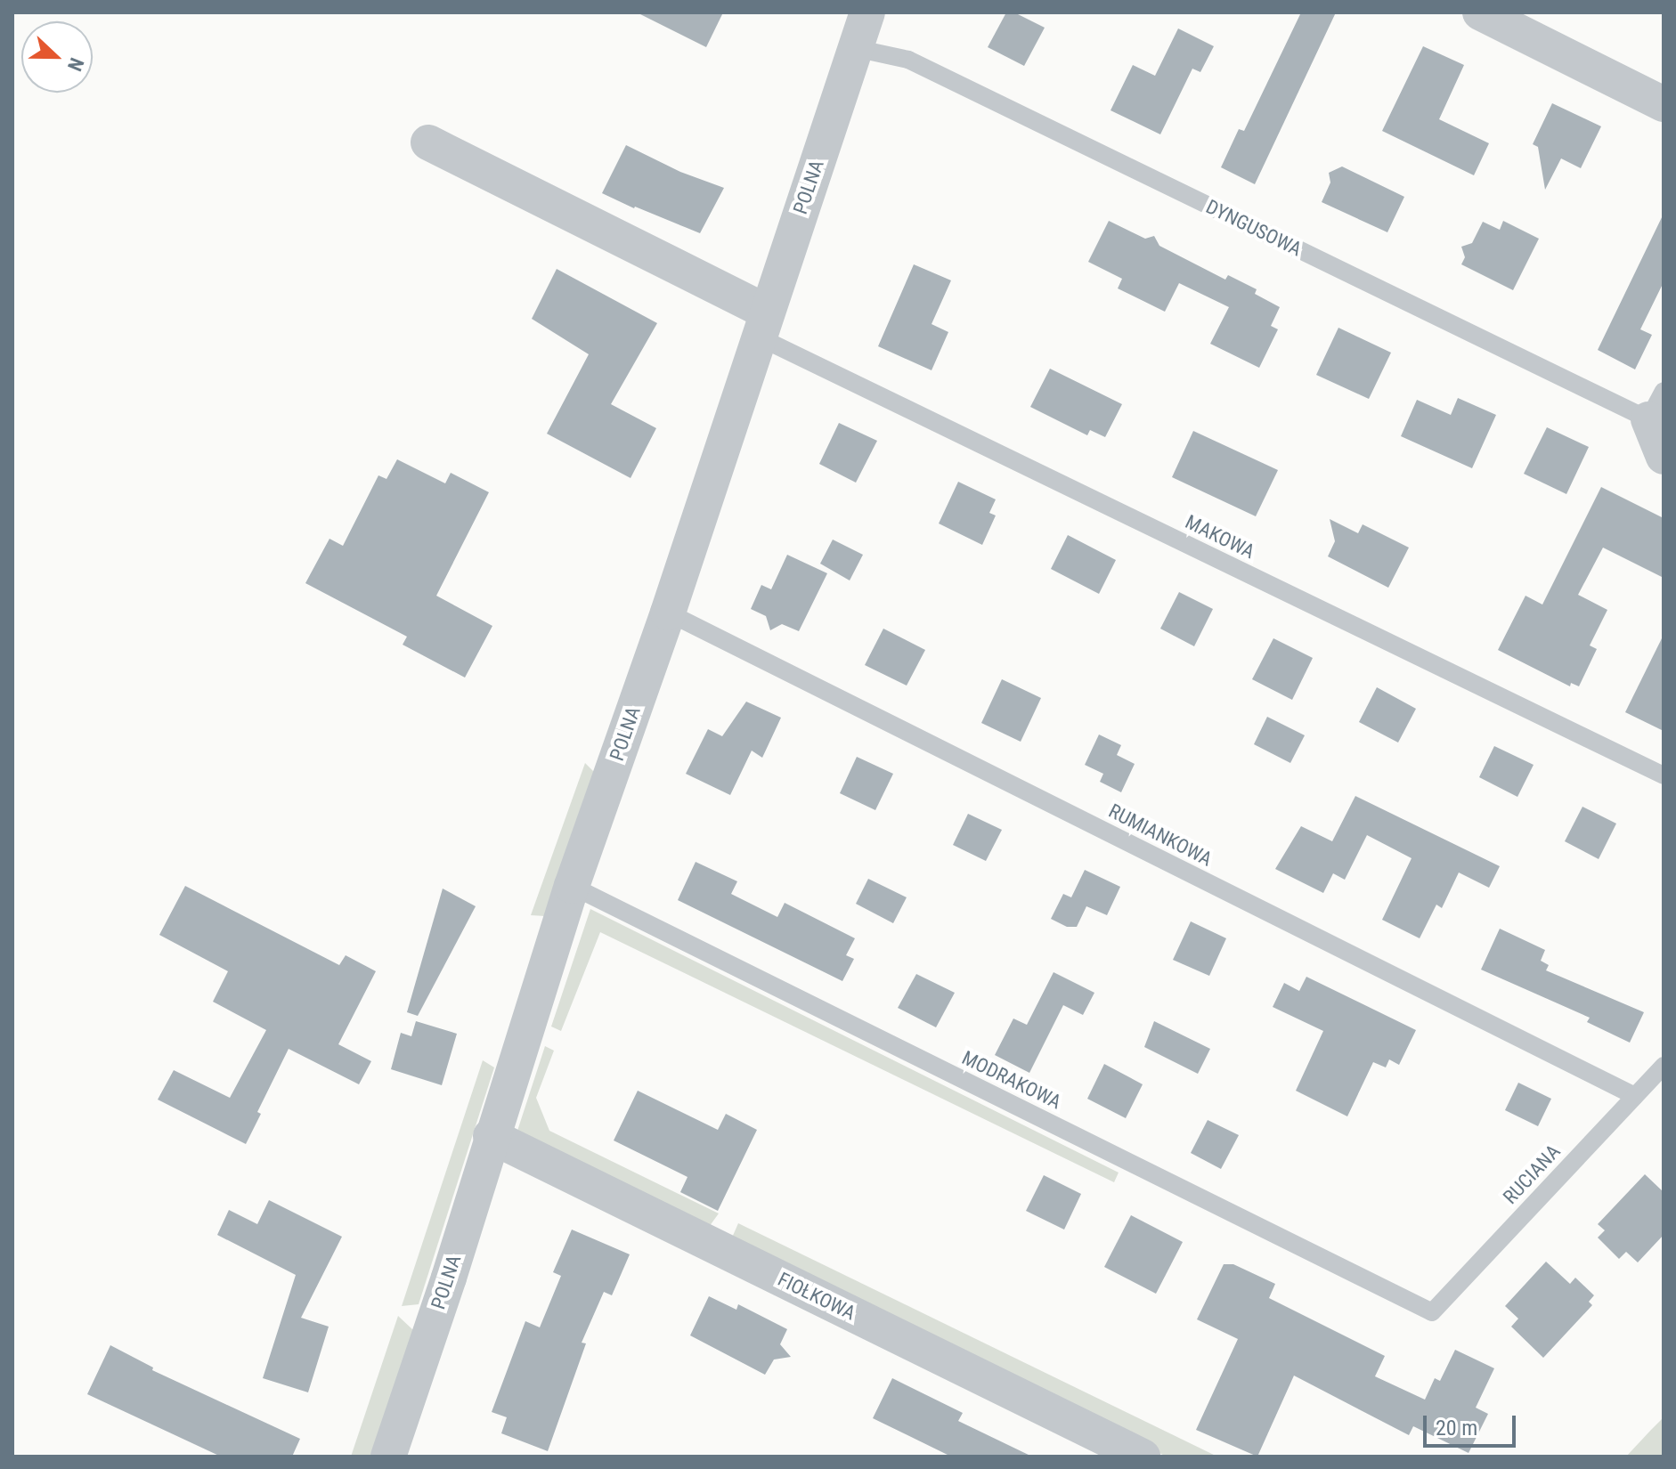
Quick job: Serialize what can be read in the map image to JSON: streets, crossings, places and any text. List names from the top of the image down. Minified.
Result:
{"streets":{"street":["POLNA","DYNGUSOWA","FIOŁKOWA"],"lane":["MAKOWA","RUMIANKOWA","MODRAKOWA","RUCIANA"]},"crossings":[["POLNA","DYNGUSOWA"],["POLNA","MAKOWA"],["POLNA","RUMIANKOWA"],["POLNA","MODRAKOWA"],["POLNA","FIOŁKOWA"],["RUMIANKOWA","RUCIANA"],["MODRAKOWA","RUCIANA"]],"scale_bar":"20 m","north":"right"}
